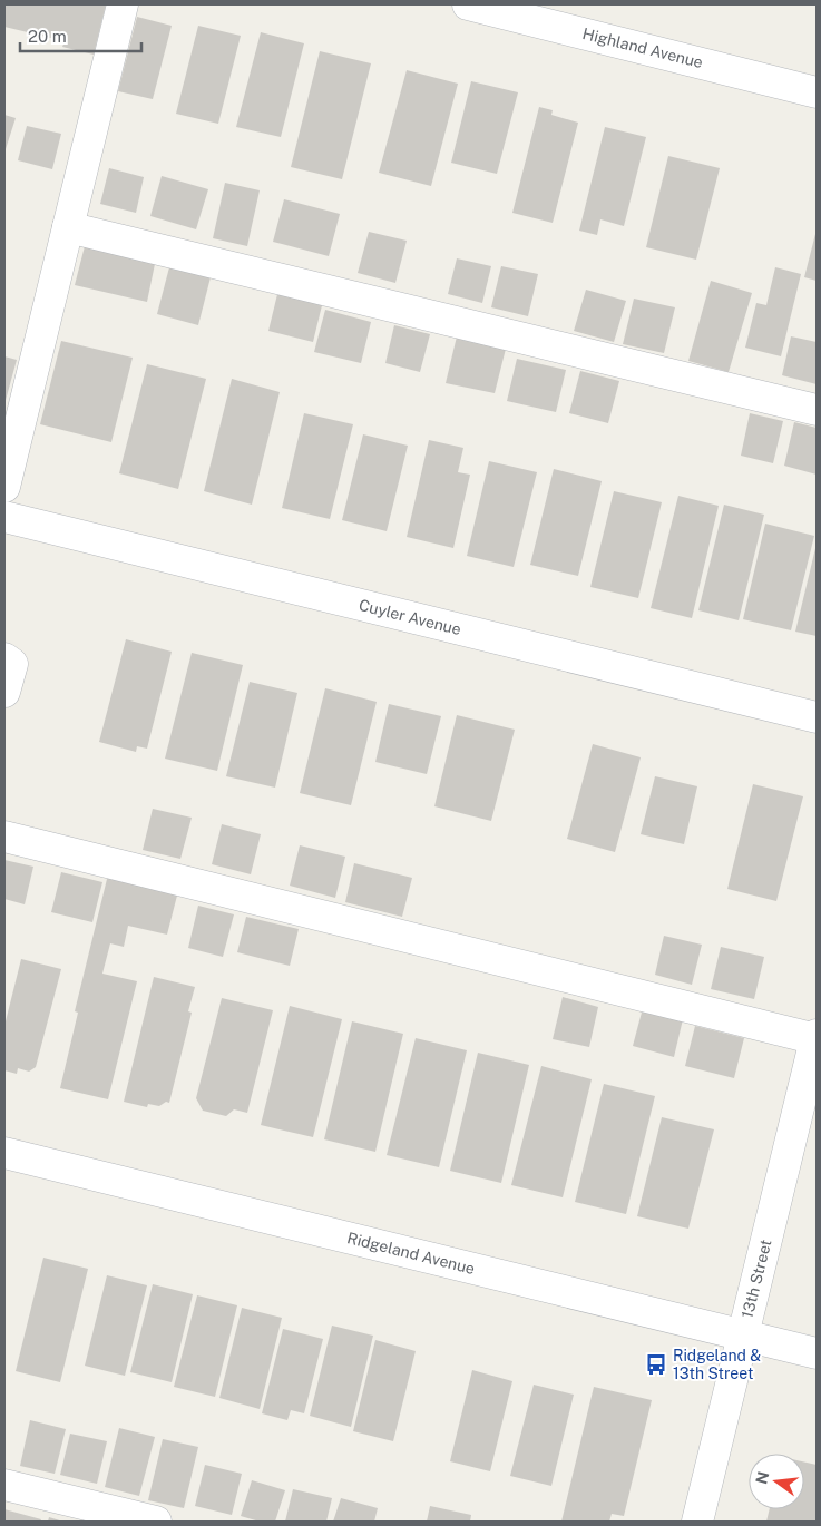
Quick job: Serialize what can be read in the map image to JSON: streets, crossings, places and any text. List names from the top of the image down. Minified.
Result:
{"streets":{"street":["Highland Avenue","Cuyler Avenue","Ridgeland Avenue","13th Street"]},"crossings":[["Ridgeland Avenue","13th Street"]],"places":{"bus stop":["Ridgeland & 13th Street"]},"scale_bar":"20 m","north":"left"}
